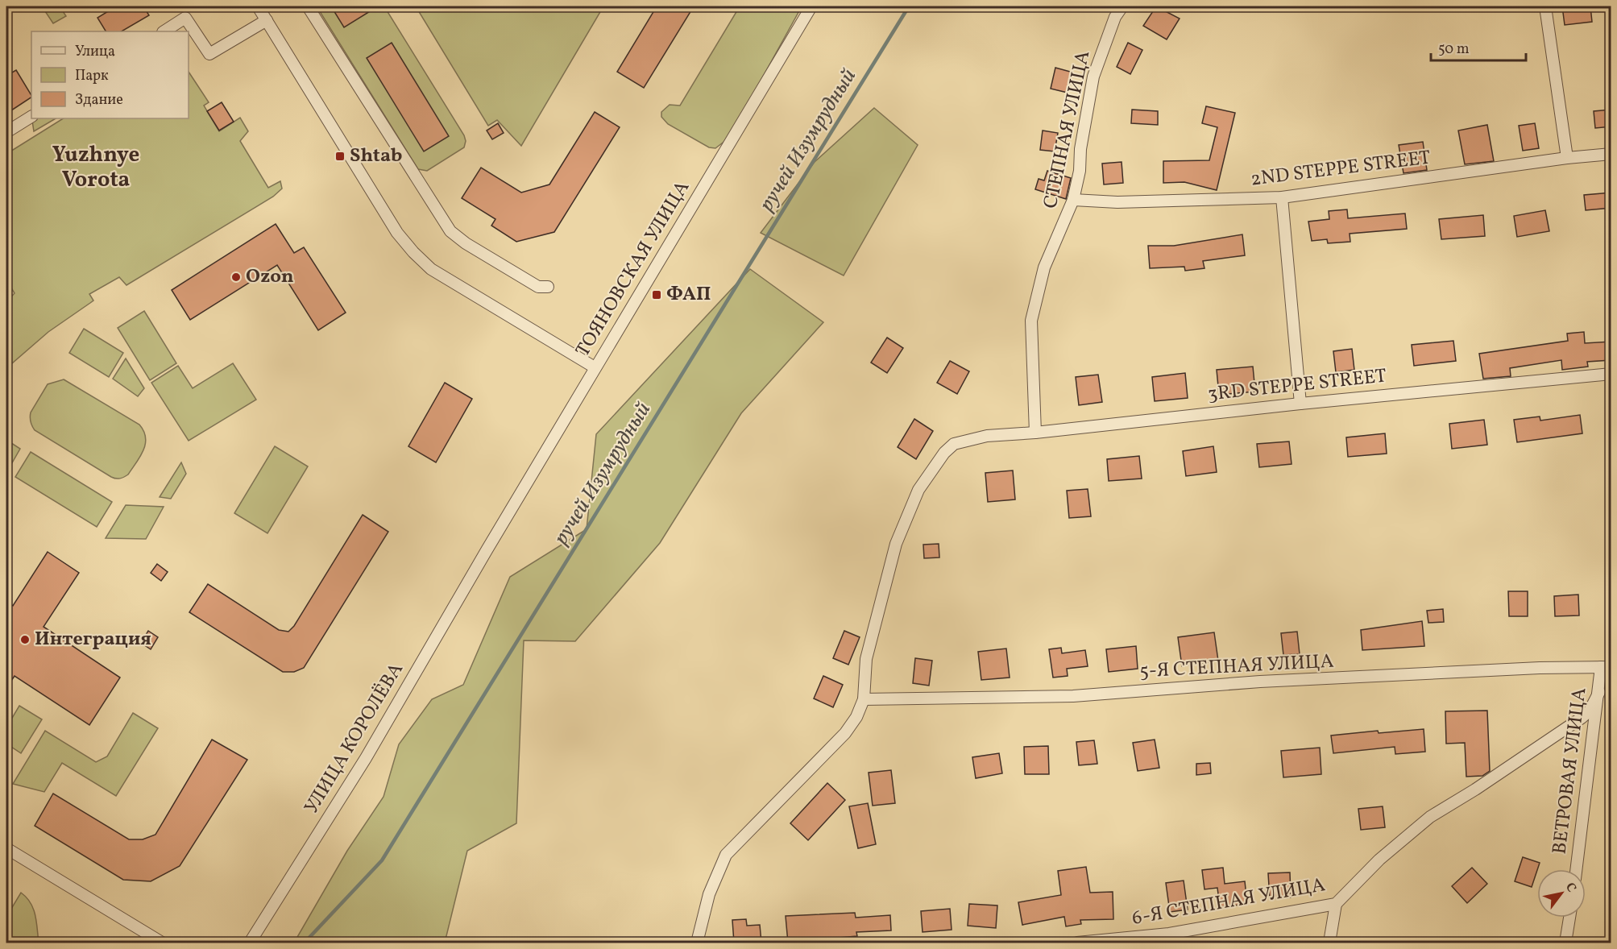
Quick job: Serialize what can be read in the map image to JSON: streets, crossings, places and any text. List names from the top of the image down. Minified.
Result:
{"streets":{"street":["СТЕПНАЯ УЛИЦА","2ND STEPPE STREET","ТОЯНОВСКАЯ УЛИЦА","3RD STEPPE STREET","5-Я СТЕПНАЯ УЛИЦА","УЛИЦА КОРОЛЁВА","ВЕТРОВАЯ УЛИЦА","6-Я СТЕПНАЯ УЛИЦА"]},"crossings":[["СТЕПНАЯ УЛИЦА","2ND STEPPE STREET"],["СТЕПНАЯ УЛИЦА","3RD STEPPE STREET"],["ТОЯНОВСКАЯ УЛИЦА","УЛИЦА КОРОЛЁВА"],["3RD STEPPE STREET","5-Я СТЕПНАЯ УЛИЦА"],["5-Я СТЕПНАЯ УЛИЦА","ВЕТРОВАЯ УЛИЦА"],["ВЕТРОВАЯ УЛИЦА","6-Я СТЕПНАЯ УЛИЦА"]],"districts":["Yuzhnye Vorota"],"water":["ручей Изумрудный"],"places":{"transit":["Shtab","ФАП"],"other":["Ozon","Интеграция"]},"legend":["Улица","Парк","Здание"],"scale_bar":"50 m","north":"top right"}
